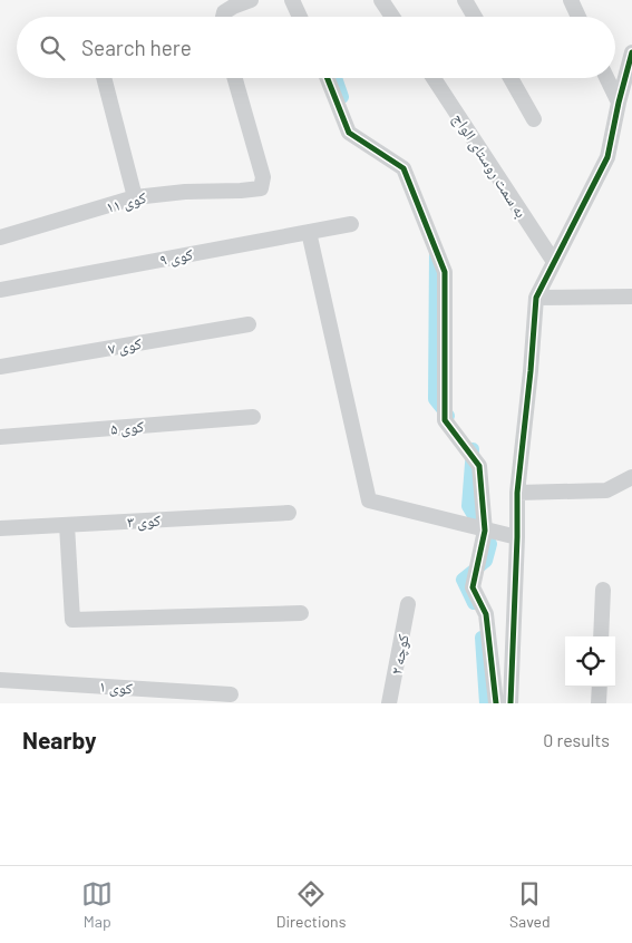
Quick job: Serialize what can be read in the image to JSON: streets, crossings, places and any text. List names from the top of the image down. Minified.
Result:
{"streets":{"street":["به سمت روستای الواج","کوی ۱۱","کوی ۹","کوی ۷","کوی ۵","کوی ۳","کوچه ۲","کوی ۱"]},"page":{"search":"Search here","heading":["Nearby","0 results"],"nav":["Map","Directions","Saved"]}}
